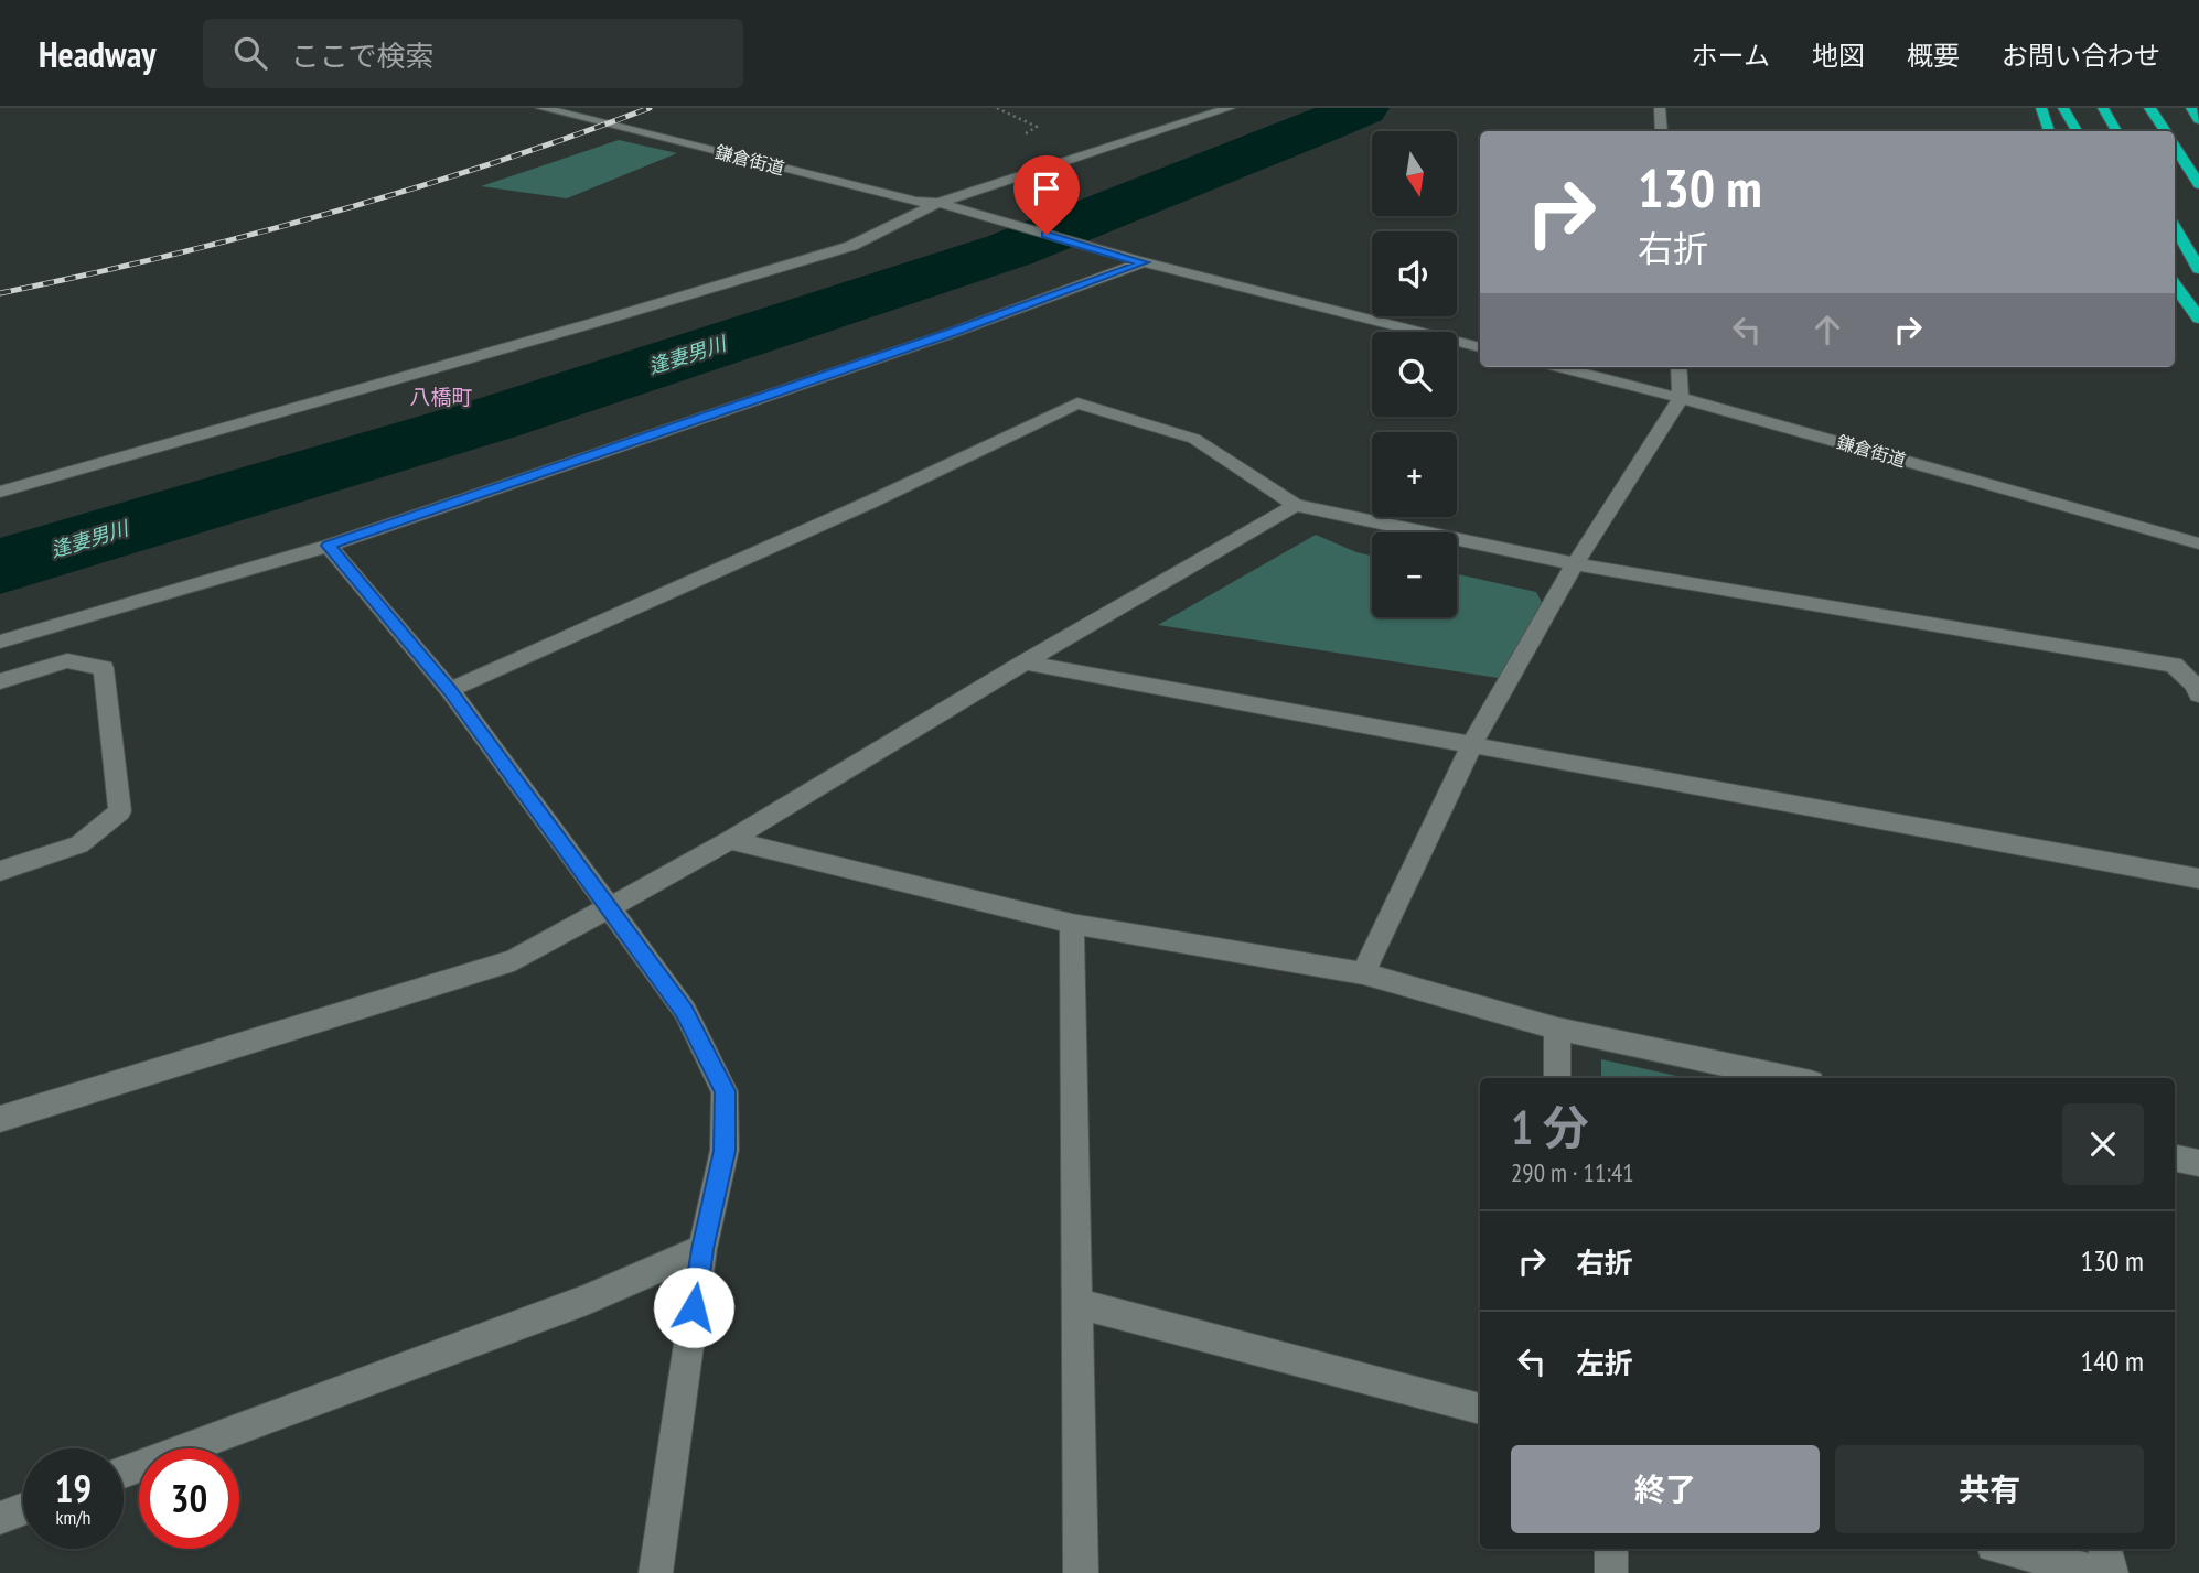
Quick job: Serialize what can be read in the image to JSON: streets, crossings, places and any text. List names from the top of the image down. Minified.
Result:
{"streets":{"street":["鎌倉街道"]},"districts":["八橋町"],"water":["逢妻男川"],"north":"bottom","page":{"header":"Headway","search":"ここで検索","nav":["ホーム","地図","概要","お問い合わせ"],"map_buttons":["+","−"],"turn":["130 m","右折"],"heading":["1 分","290 m · 11:41"],"list":[{"name":"右折","value":"130 m"},{"name":"左折","value":"140 m"}],"buttons":["終了","共有"],"speed":"19 km/h","limit":"30"}}
